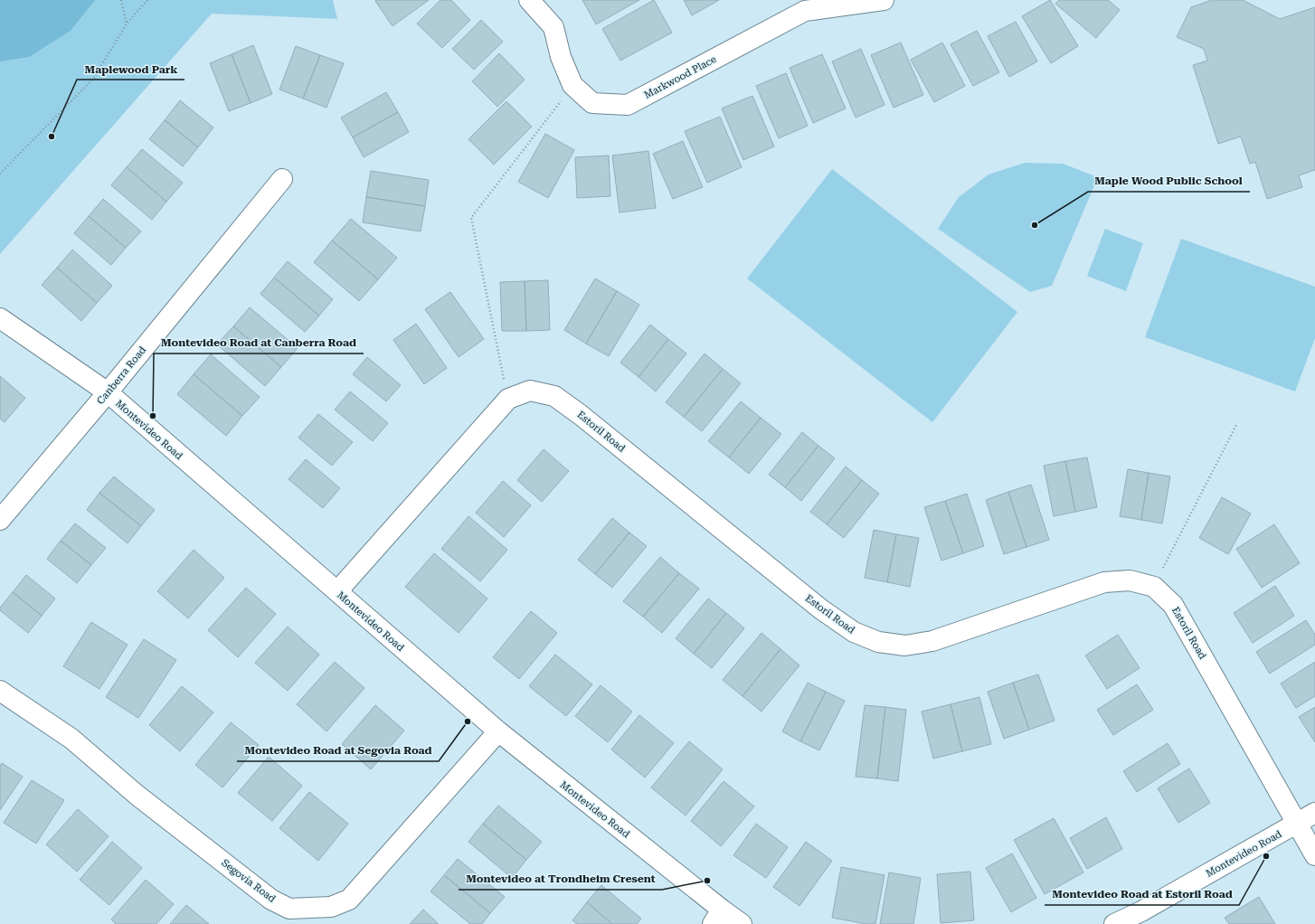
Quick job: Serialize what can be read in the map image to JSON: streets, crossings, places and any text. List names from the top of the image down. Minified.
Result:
{"streets":{"street":["Markwood Place","Canberra Road","Montevideo Road","Estoril Road","Segovia Road"]},"crossings":[["Canberra Road","Montevideo Road"],["Montevideo Road","Estoril Road"],["Montevideo Road","Segovia Road"]],"places":["Maplewood Park","Maple Wood Public School","Montevideo Road at Canberra Road","Montevideo Road at Segovia Road","Montevideo Road at Estoril Road","Montevideo at Trondheim Cresent"]}
